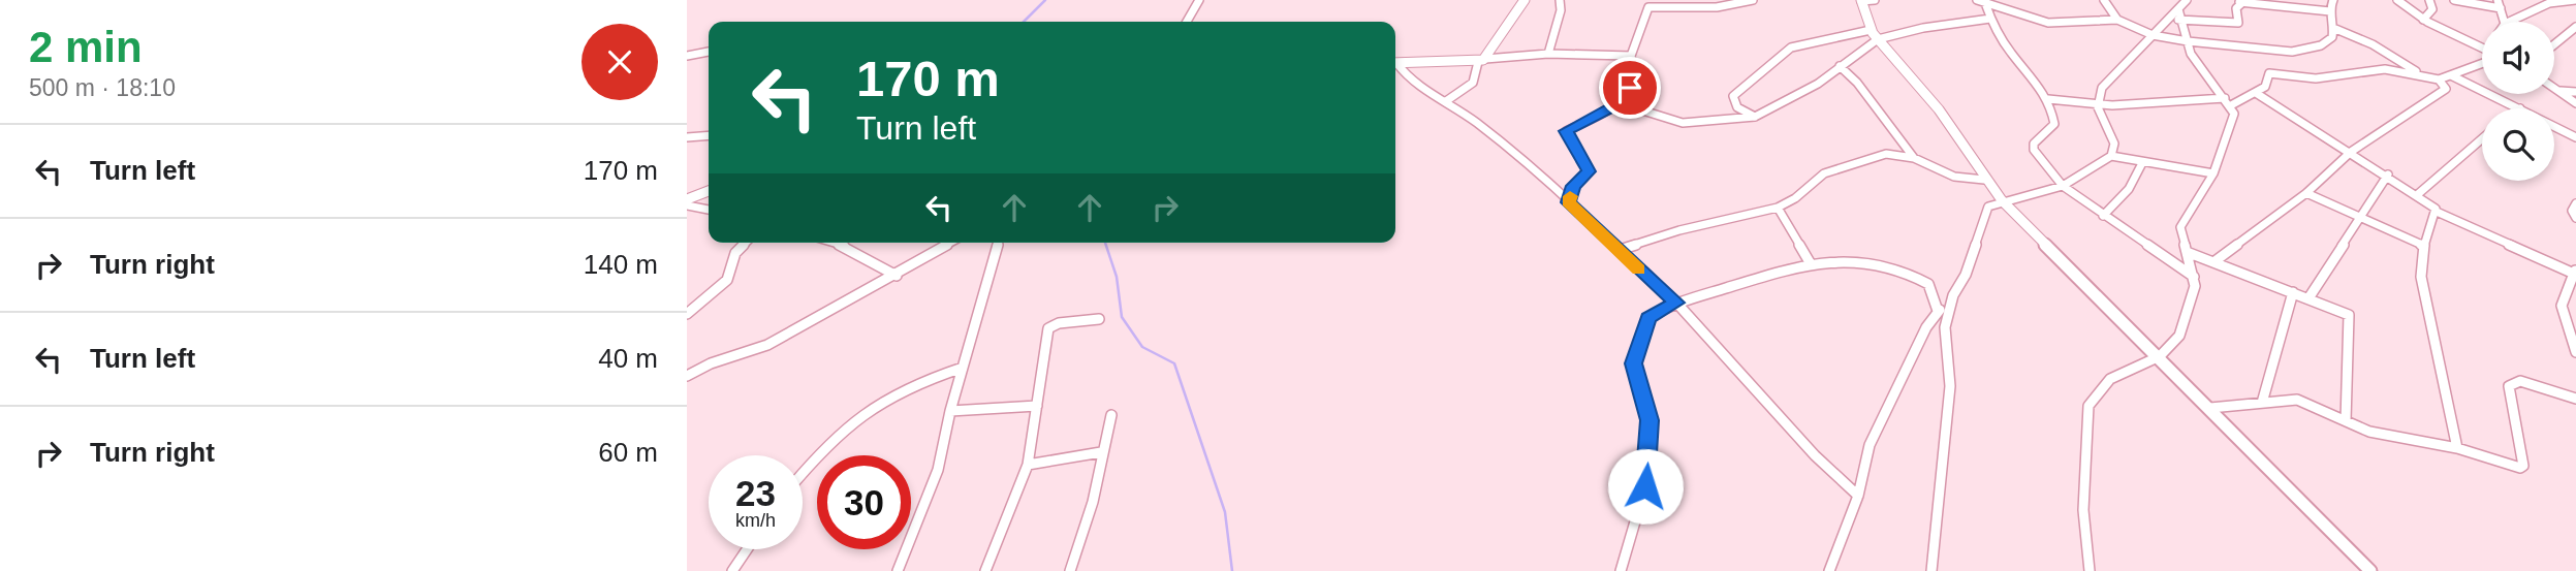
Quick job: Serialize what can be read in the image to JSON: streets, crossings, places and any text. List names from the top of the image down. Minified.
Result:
{"page":{"heading":["2 min","500 m · 18:10"],"turn":["170 m","Turn left"],"list":[{"name":"Turn left","value":"170 m"},{"name":"Turn right","value":"140 m"},{"name":"Turn left","value":"40 m"},{"name":"Turn right","value":"60 m"}],"speed":"23 km/h","limit":"30"}}
